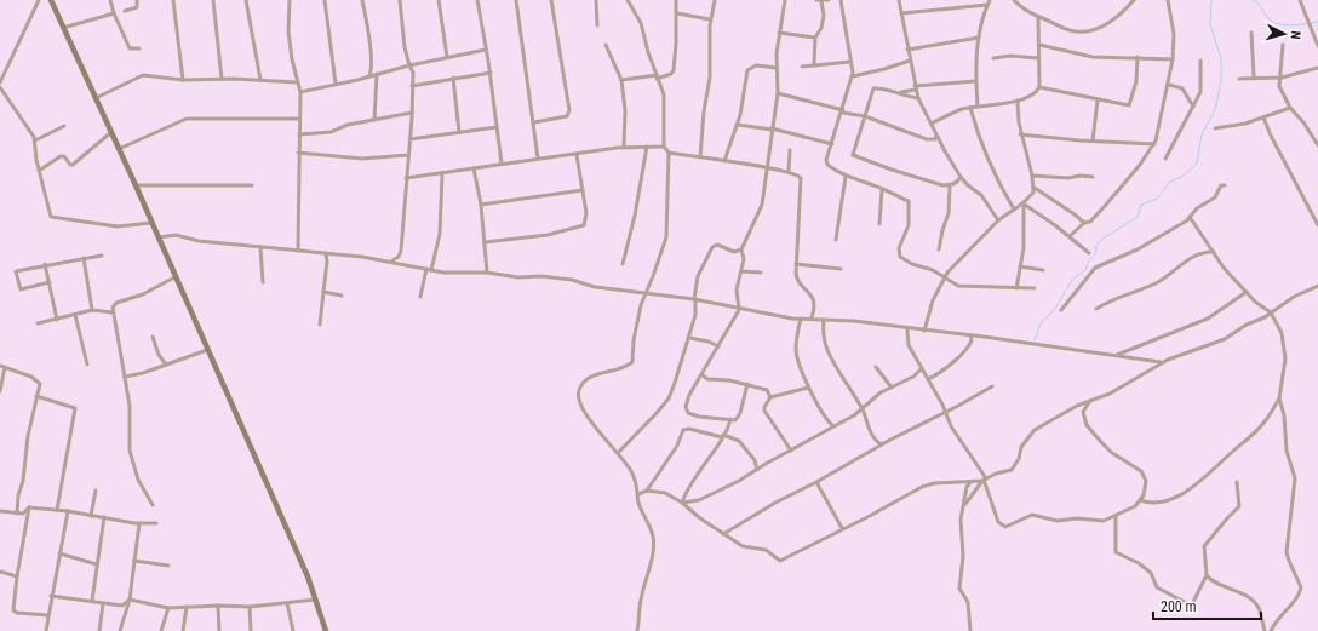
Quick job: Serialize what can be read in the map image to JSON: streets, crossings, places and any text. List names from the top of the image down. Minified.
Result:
{"scale_bar":"200 m","north":"right"}
